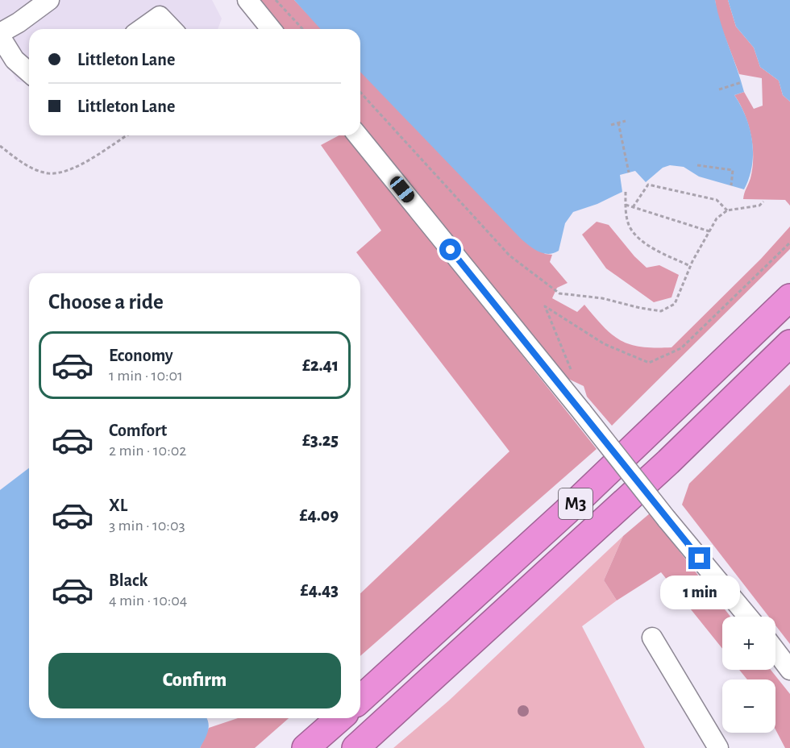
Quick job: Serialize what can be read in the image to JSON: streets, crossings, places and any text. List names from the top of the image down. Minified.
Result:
{"streets":{"highway":["M3"]},"page":{"banner":["Littleton Lane","Littleton Lane"],"heading":"Choose a ride","list":[{"name":"Economy","note":"1 min · 10:01","value":"£2.41"},{"name":"Comfort","note":"2 min · 10:02","value":"£3.25"},{"name":"XL","note":"3 min · 10:03","value":"£4.09"},{"name":"Black","note":"4 min · 10:04","value":"£4.43"}],"bubble":"1 min","map_buttons":["+","−"],"buttons":"Confirm"}}
